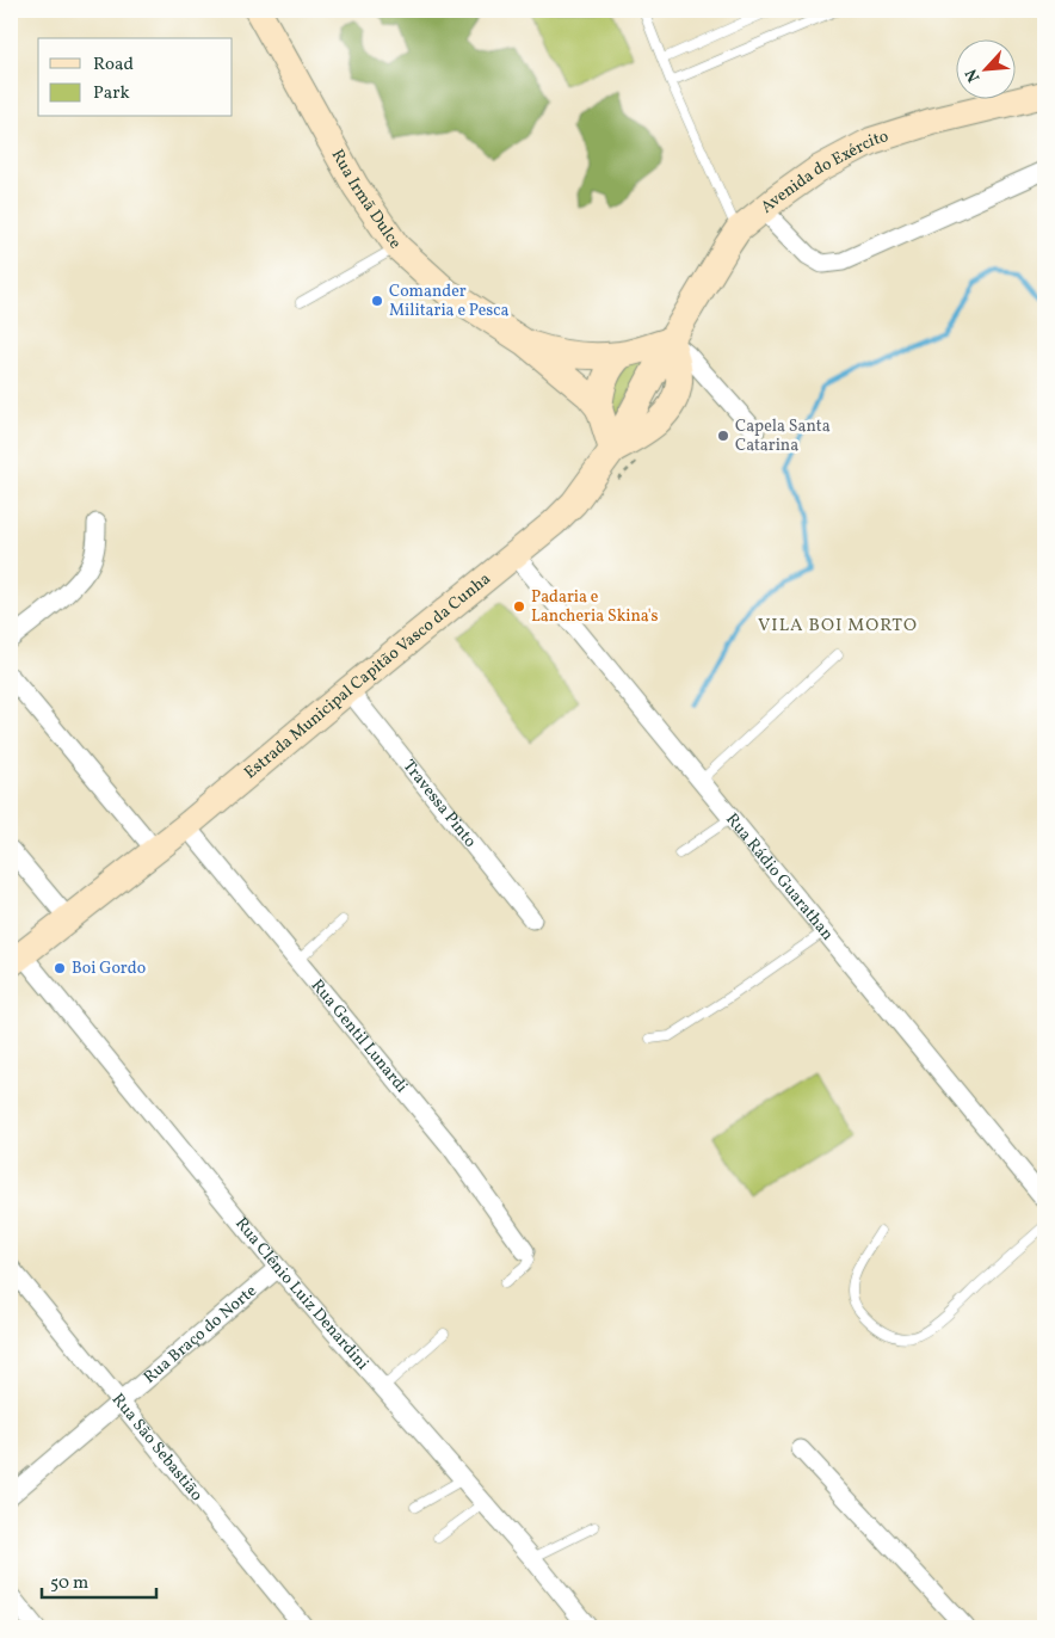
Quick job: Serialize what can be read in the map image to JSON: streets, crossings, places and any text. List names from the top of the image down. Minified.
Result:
{"streets":{"street":["Avenida do Exército","Rua Irmã Dulce","Estrada Municipal Capitão Vasco da Cunha","Travessa Pinto","Rua Rádio Guarathan","Rua Gentil Lunardi","Rua Clênio Luiz Denardini","Rua Braço do Norte","Rua São Sebastião"]},"crossings":[["Avenida do Exército","Rua Irmã Dulce"],["Rua Irmã Dulce","Estrada Municipal Capitão Vasco da Cunha"],["Estrada Municipal Capitão Vasco da Cunha","Travessa Pinto"],["Estrada Municipal Capitão Vasco da Cunha","Rua Rádio Guarathan"],["Estrada Municipal Capitão Vasco da Cunha","Rua Gentil Lunardi"],["Estrada Municipal Capitão Vasco da Cunha","Rua Clênio Luiz Denardini"],["Rua Clênio Luiz Denardini","Rua Braço do Norte"],["Rua Braço do Norte","Rua São Sebastião"]],"districts":["VILA BOI MORTO"],"places":["Comander Militaria e Pesca","Capela Santa Catarina","Padaria e Lancheria Skina's","Boi Gordo"],"legend":["Road","Park"],"scale_bar":"50 m","north":"bottom left"}
